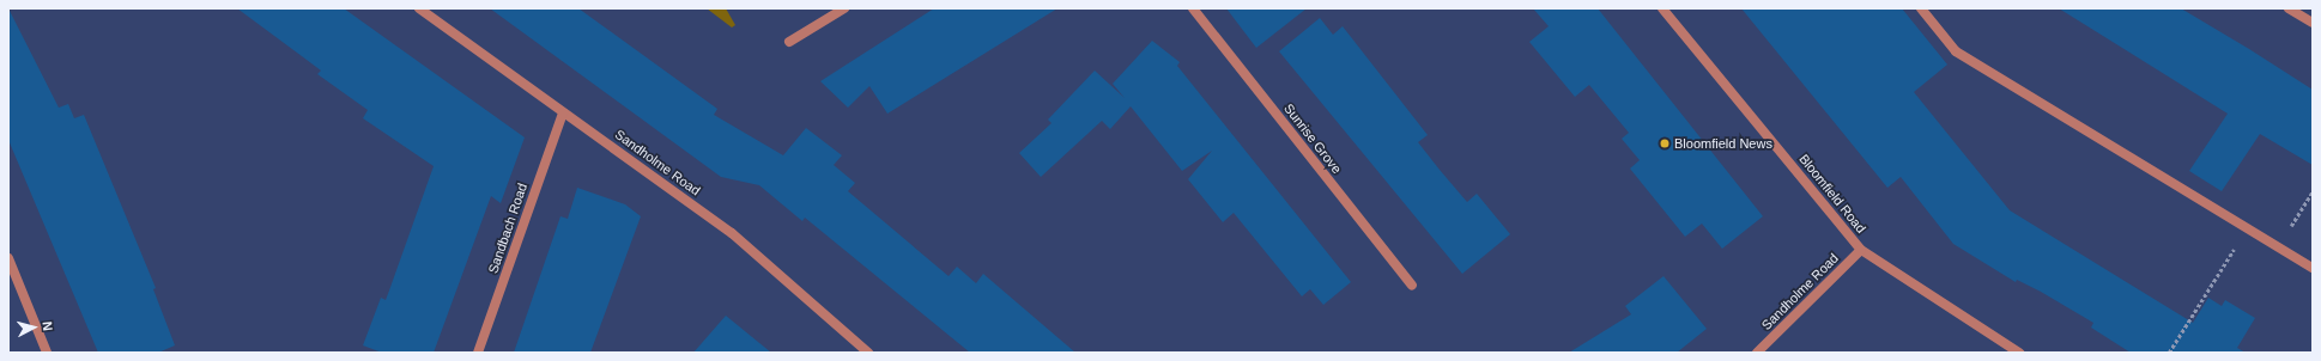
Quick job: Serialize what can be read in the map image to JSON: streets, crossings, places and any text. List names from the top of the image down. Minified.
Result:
{"streets":{"street":["Sunrise Grove","Sandholme Road","Bloomfield Road","Sandbach Road"]},"crossings":[["Sandholme Road","Bloomfield Road"],["Sandholme Road","Sandbach Road"]],"places":["Bloomfield News"],"north":"right"}
